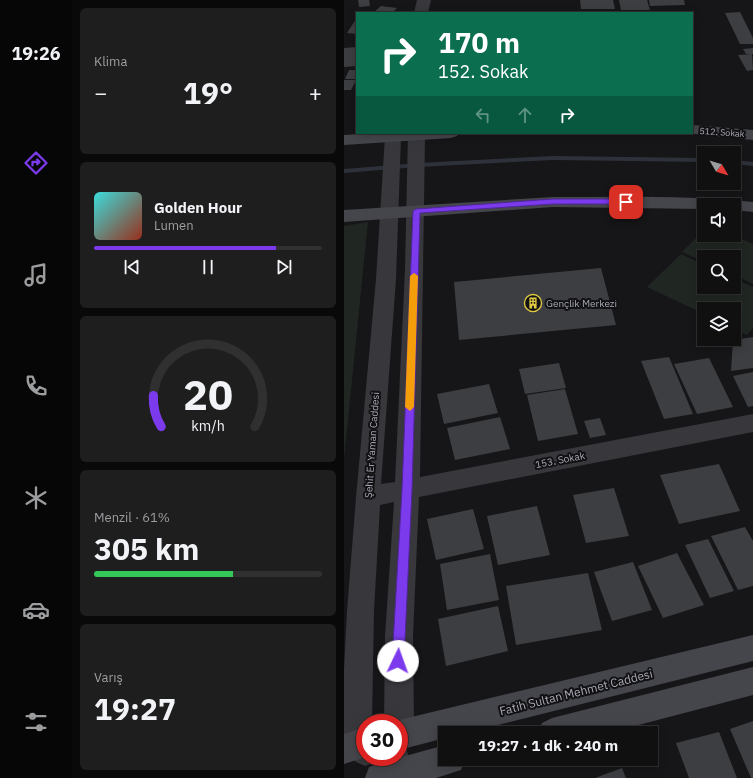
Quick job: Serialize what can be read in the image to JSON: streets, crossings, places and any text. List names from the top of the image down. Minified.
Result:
{"streets":{"street":["512. Sokak","Şehit Er Yaman Caddesi","153. Sokak","Fatih Sultan Mehmet Caddesi"]},"crossings":[["Şehit Er Yaman Caddesi","153. Sokak"]],"places":{"building":["Gençlik Merkezi"]},"north":"bottom right","page":{"tabs":"19:26","tile":["Klima",["Menzil · 61%","305 km"],["Varış","19:27"]],"turn":["170 m","152. Sokak"],"heat":["−","19°","+"],"song":["Golden Hour","Lumen"],"limit":"30","trip":"19:27 · 1 dk · 240 m","gauge":["20","km/h"]}}
